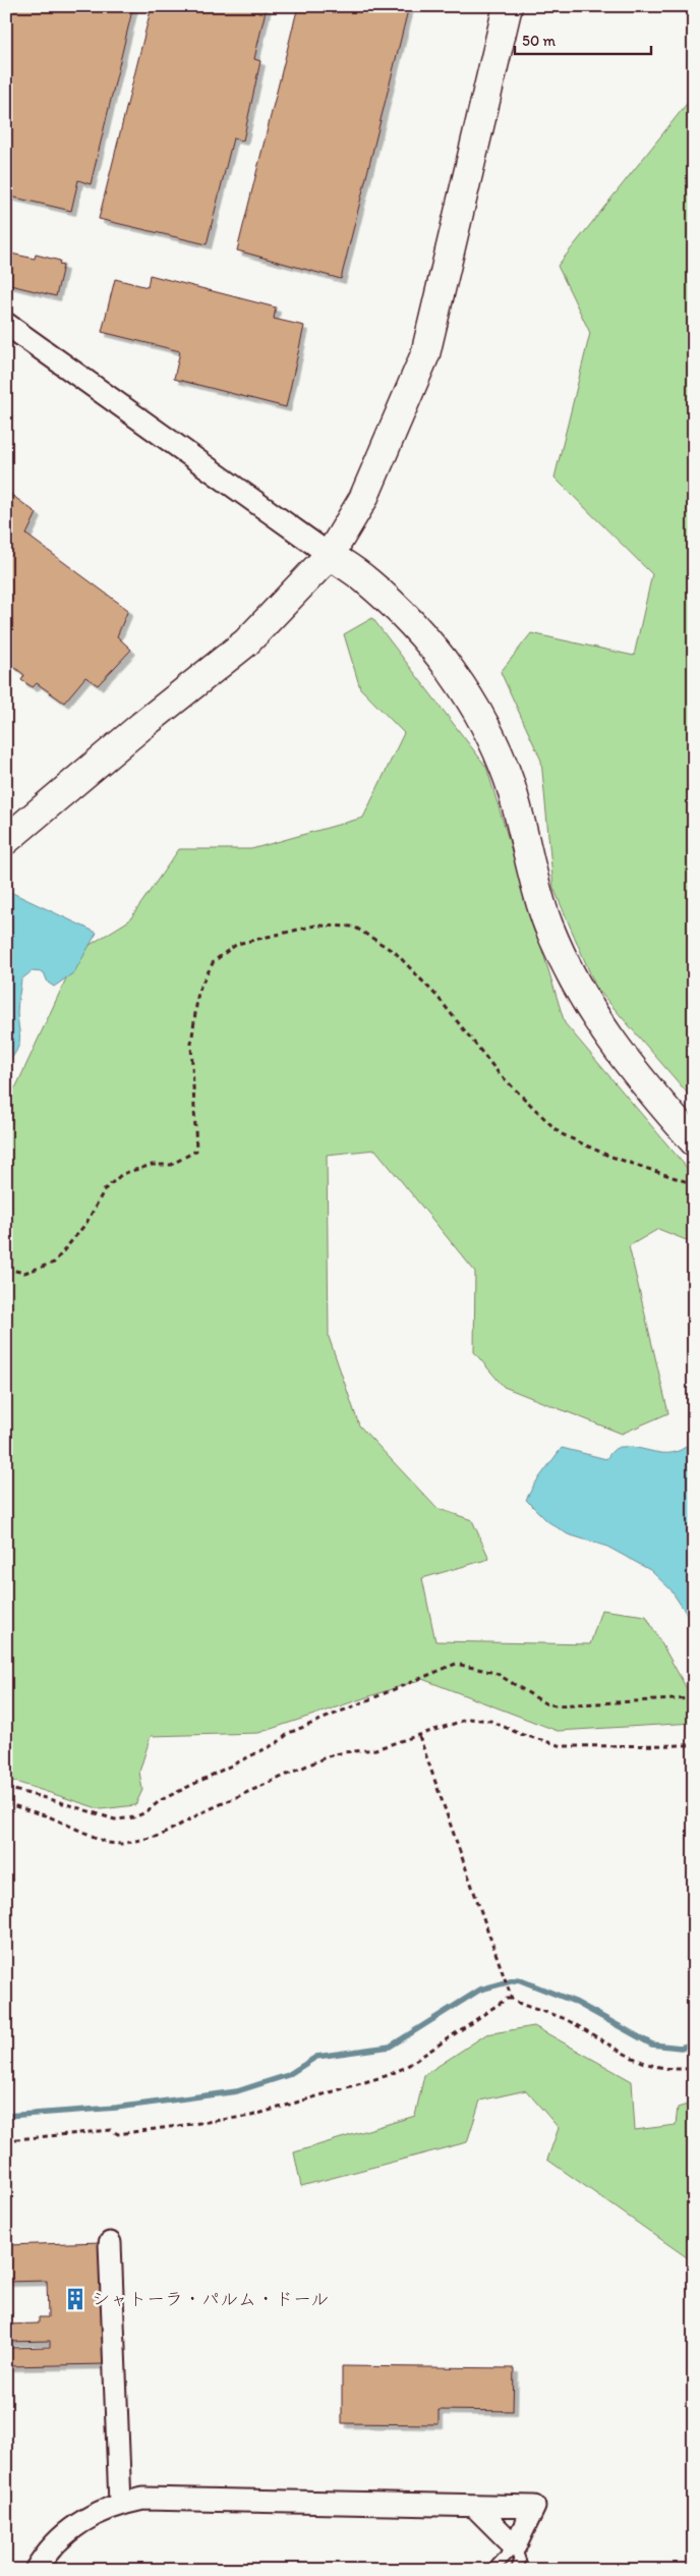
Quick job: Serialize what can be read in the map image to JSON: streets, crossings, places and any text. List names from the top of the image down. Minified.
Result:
{"places":{"building":["シャトーラ・パルム・ドール"]},"scale_bar":"50 m"}
